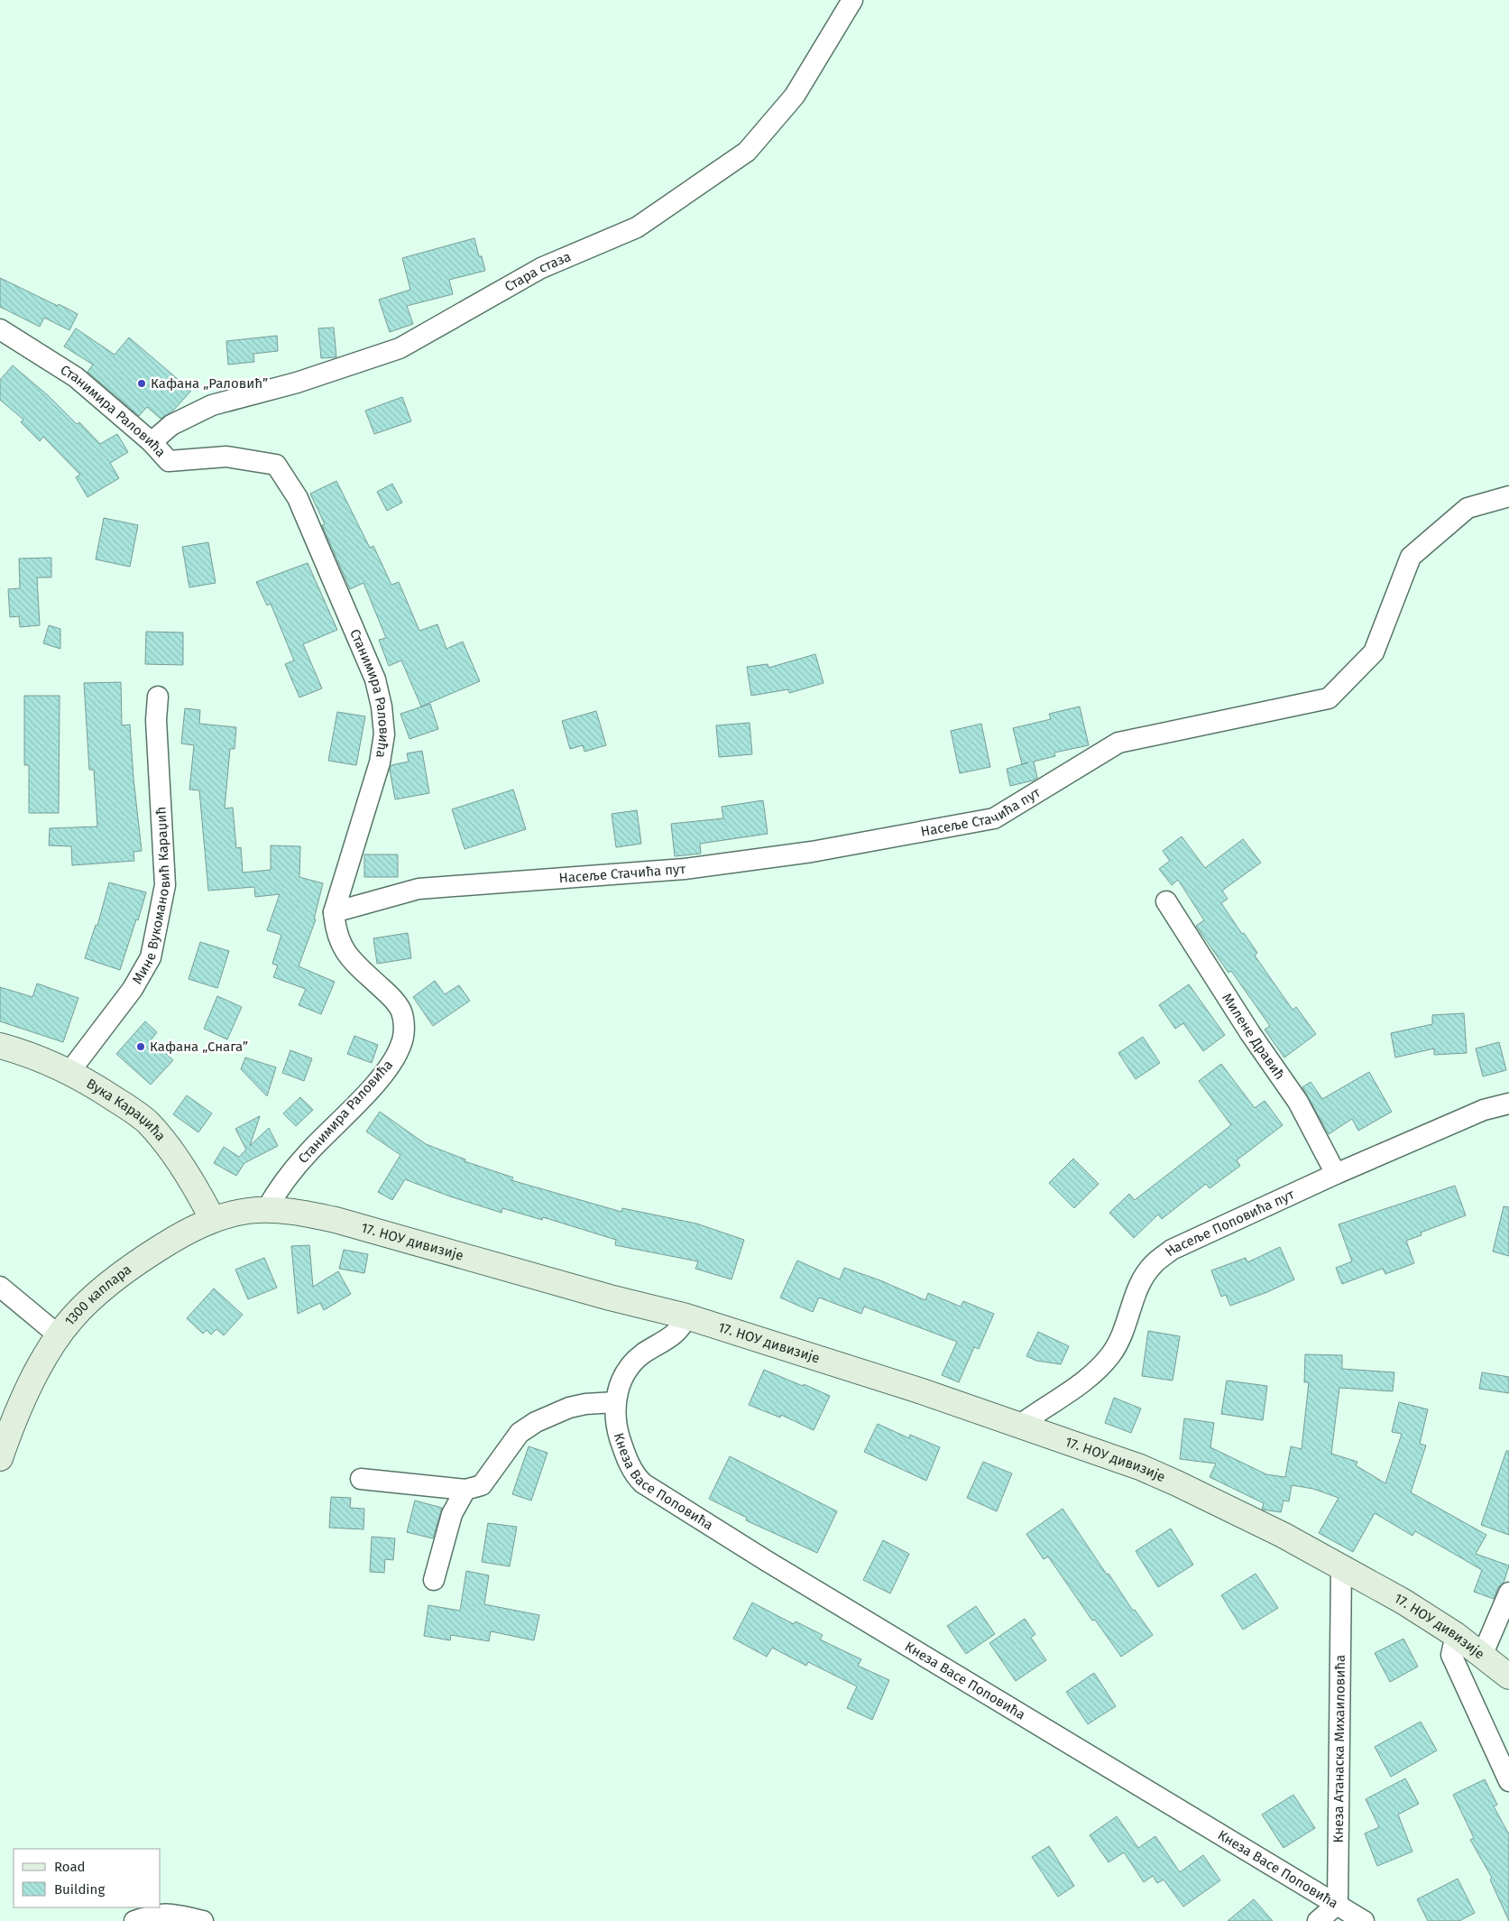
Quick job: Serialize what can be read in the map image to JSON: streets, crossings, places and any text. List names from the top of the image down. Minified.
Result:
{"streets":{"street":["Стара стаза","Станимира Раловића","Насеље Стачића пут","Мине Вукомановић Караџић","Милене Дравић","Вука Караџића","Насеље Поповића пут","17. НОУ дивизије","1300 каплара","Кнеза Васе Поповића","Кнеза Атанаска Михаиловића"]},"crossings":[["Стара стаза","Станимира Раловића"],["Станимира Раловића","Насеље Стачића пут"],["Станимира Раловића","17. НОУ дивизије"],["Станимира Раловића","1300 каплара"],["Мине Вукомановић Караџић","Вука Караџића"],["Милене Дравић","Насеље Поповића пут"],["Вука Караџића","1300 каплара"],["Насеље Поповића пут","17. НОУ дивизије"],["17. НОУ дивизије","1300 каплара"],["17. НОУ дивизије","Кнеза Атанаска Михаиловића"],["Кнеза Васе Поповића","Кнеза Атанаска Михаиловића"]],"places":["Кафана „Раловић”","Кафана „Снага”"],"legend":["Road","Building"]}
